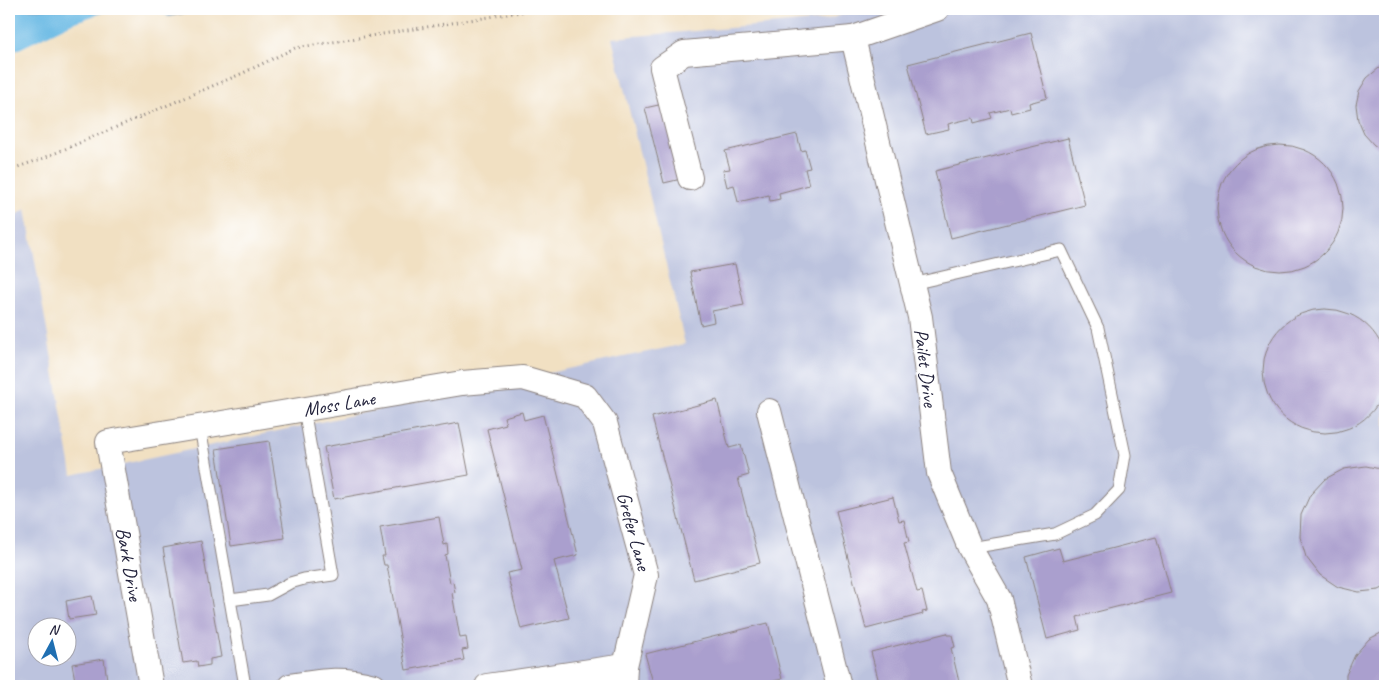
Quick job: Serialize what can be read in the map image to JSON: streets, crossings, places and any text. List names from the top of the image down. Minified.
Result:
{"streets":{"street":["Pailet Drive","Moss Lane","Grefer Lane","Bark Drive"]},"crossings":[["Moss Lane","Grefer Lane"],["Moss Lane","Bark Drive"]],"north":"top"}
